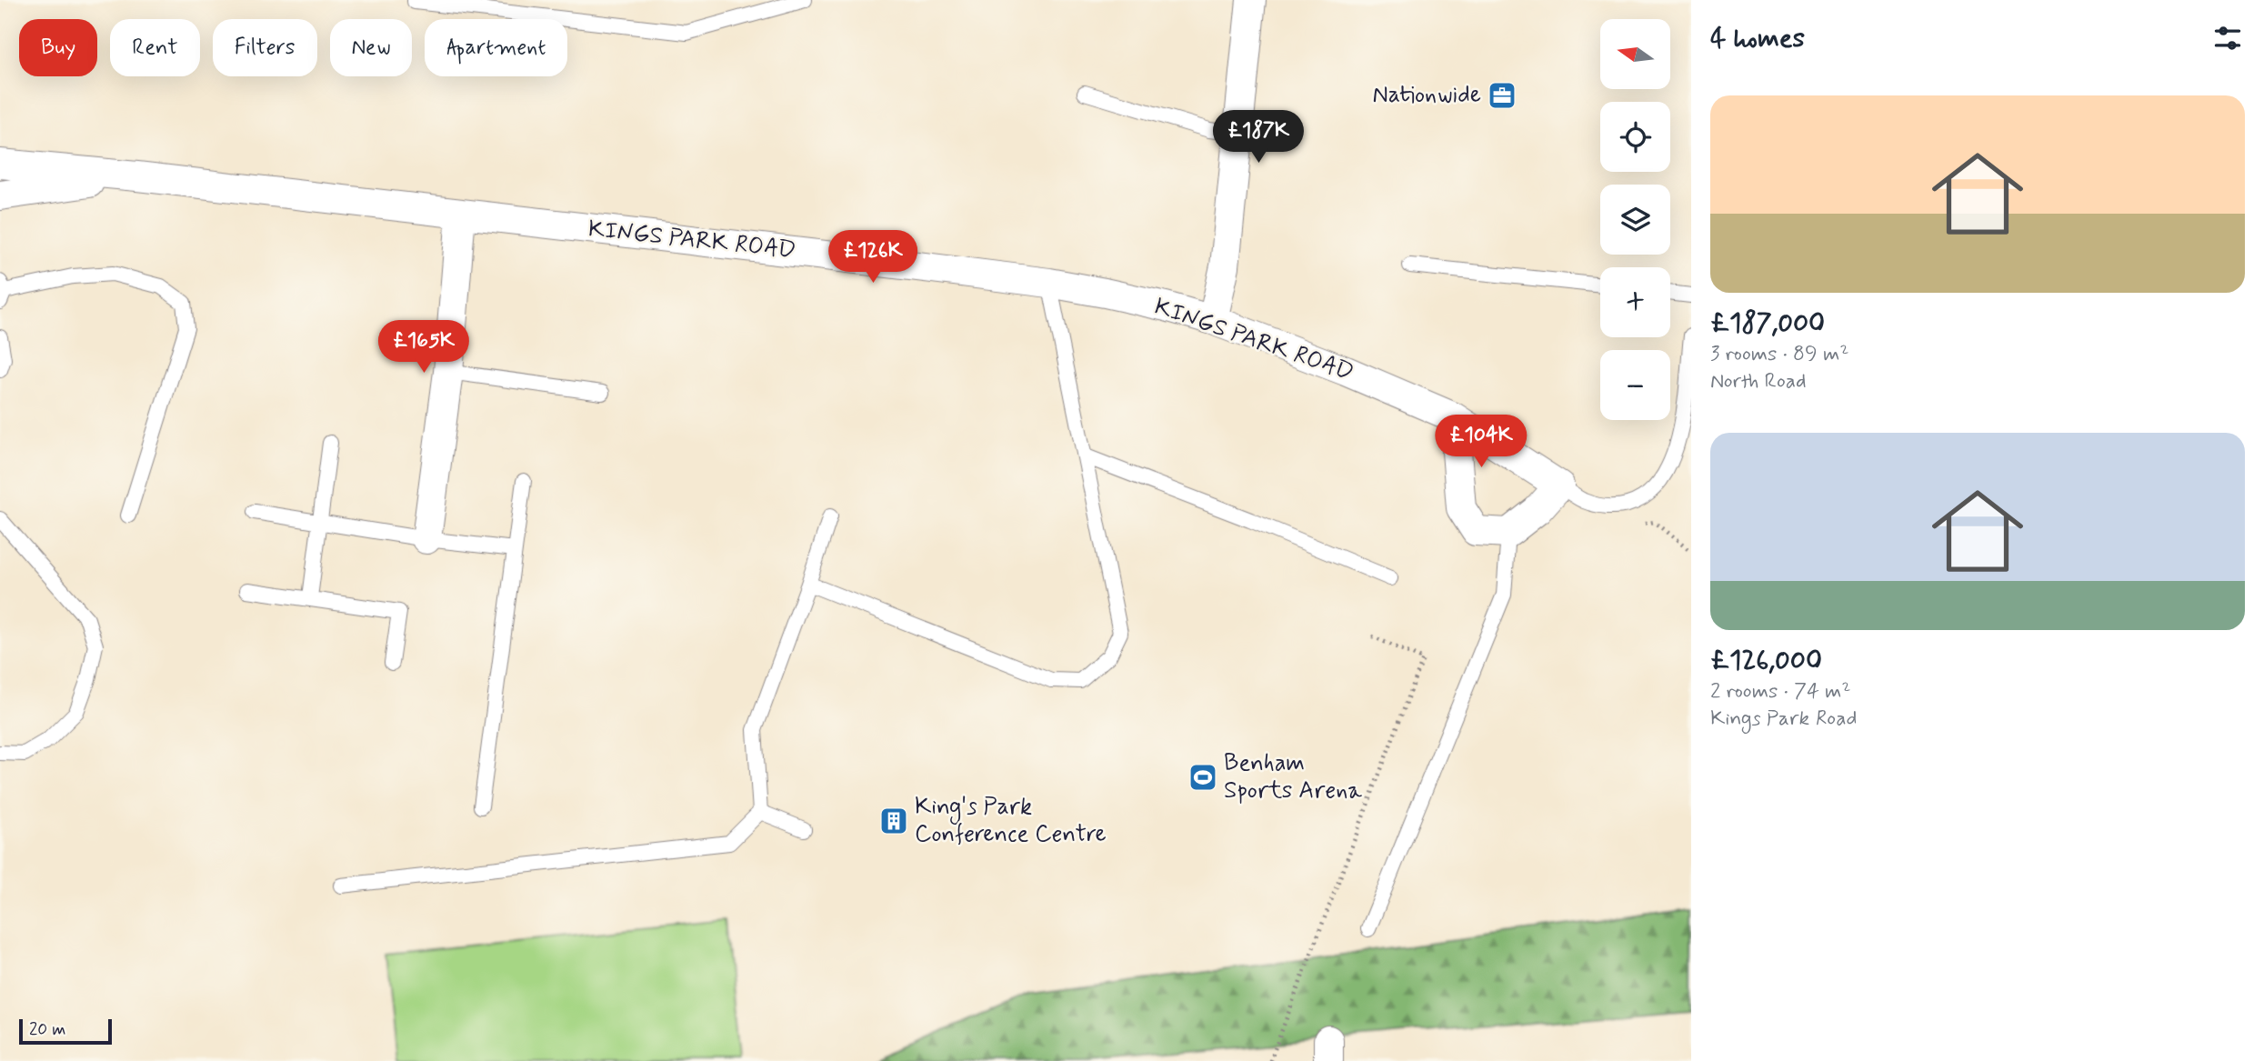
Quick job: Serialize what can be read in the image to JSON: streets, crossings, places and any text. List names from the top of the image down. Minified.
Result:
{"streets":{"street":["KINGS PARK ROAD"]},"places":{"office":["Nationwide"],"sports":["Benham Sports Arena"],"building":["King's Park Conference Centre"]},"scale_bar":"20 m","north":"left","page":{"heading":"4 homes","map_buttons":["+","−"],"chip":["Buy","Rent","Filters","New","Apartment"],"list":[{"name":"£187,000","note":"3 rooms · 89 m² · North Road"},{"name":"£126,000","note":"2 rooms · 74 m² · Kings Park Road"}],"price":["£187K","£126K","£165K","£104K"],"scale":"20 m"}}
